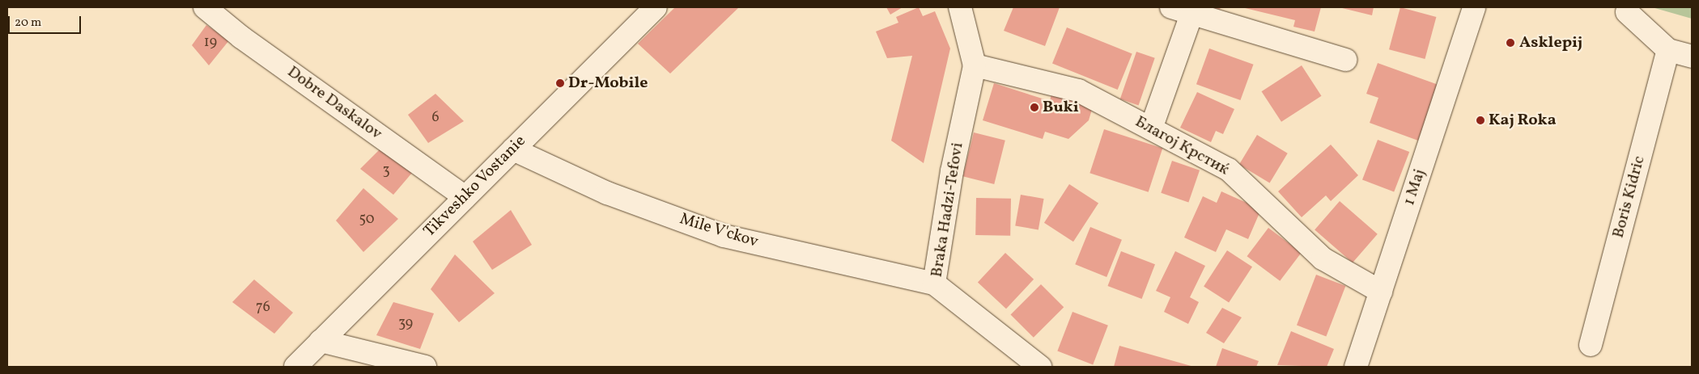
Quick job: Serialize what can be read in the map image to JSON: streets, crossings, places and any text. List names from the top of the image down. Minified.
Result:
{"streets":{"street":["Dobre Daskalov","Благој Крстиќ","Tikveshko Vostanie","1 Maj","Boris Kidric","Braka Hadzi-Tefovi","Mile V'ckov"]},"crossings":[["Dobre Daskalov","Tikveshko Vostanie"],["Благој Крстиќ","1 Maj"],["Благој Крстиќ","Braka Hadzi-Tefovi"],["Tikveshko Vostanie","Mile V'ckov"],["Braka Hadzi-Tefovi","Mile V'ckov"]],"places":["Asklepij","Dr-Mobile","Buki","Kaj Roka"],"house_numbers":["19","6","3","50","76","39"],"scale_bar":"20 m"}
